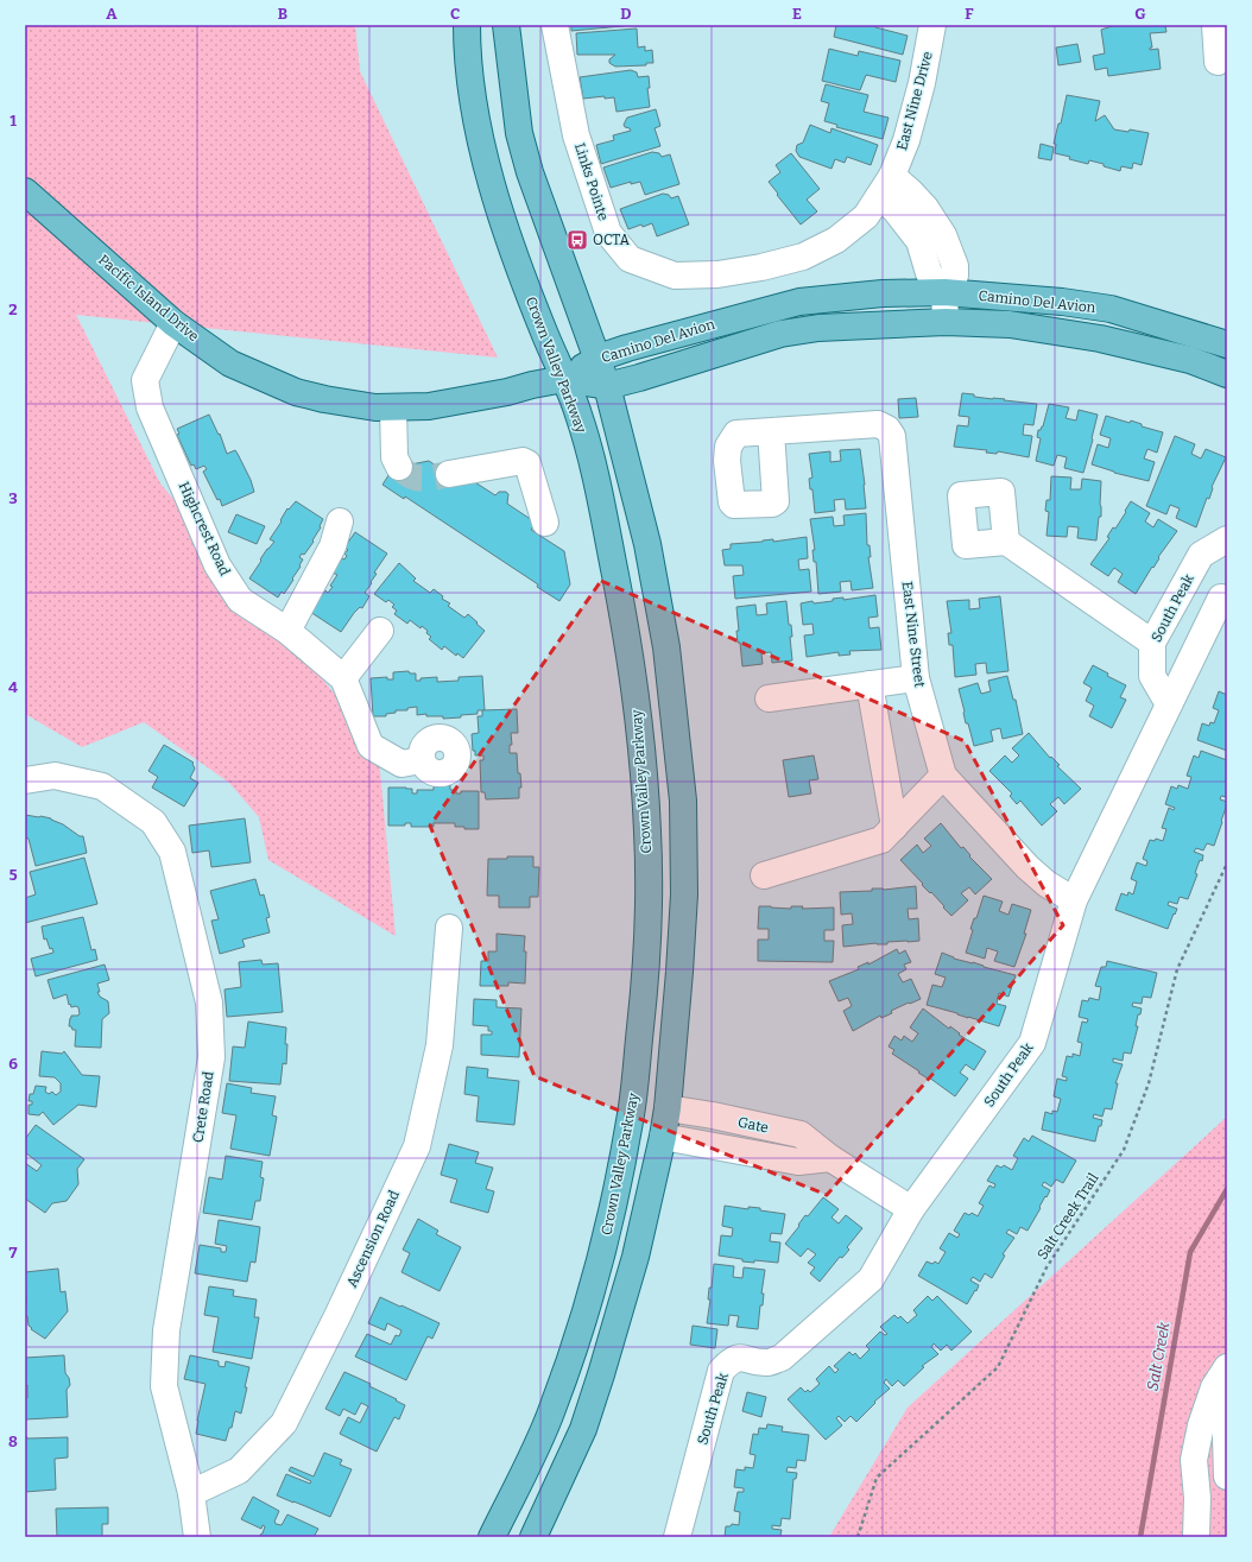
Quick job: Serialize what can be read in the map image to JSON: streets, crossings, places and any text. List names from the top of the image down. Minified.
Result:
{"streets":{"main road":["Pacific Island Drive","Camino Del Avion","Crown Valley Parkway"],"street":["East Nine Drive","Links Pointe","Highcrest Road","South Peak","East Nine Street","Crete Road","Gate","Ascension Road"],"path":["Salt Creek Trail"]},"crossings":[["East Nine Drive","Links Pointe"],["Pacific Island Drive","Camino Del Avion"],["Pacific Island Drive","Crown Valley Parkway"],["Pacific Island Drive","Highcrest Road"],["Camino Del Avion","Crown Valley Parkway"],["South Peak","East Nine Street"],["South Peak","Gate"],["Crete Road","Ascension Road"]],"water":["Salt Creek"],"places":{"bus stop":["OCTA"]},"grid":{"columns":["A","B","C","D","E","F","G"],"rows":["1","2","3","4","5","6","7","8"]}}
